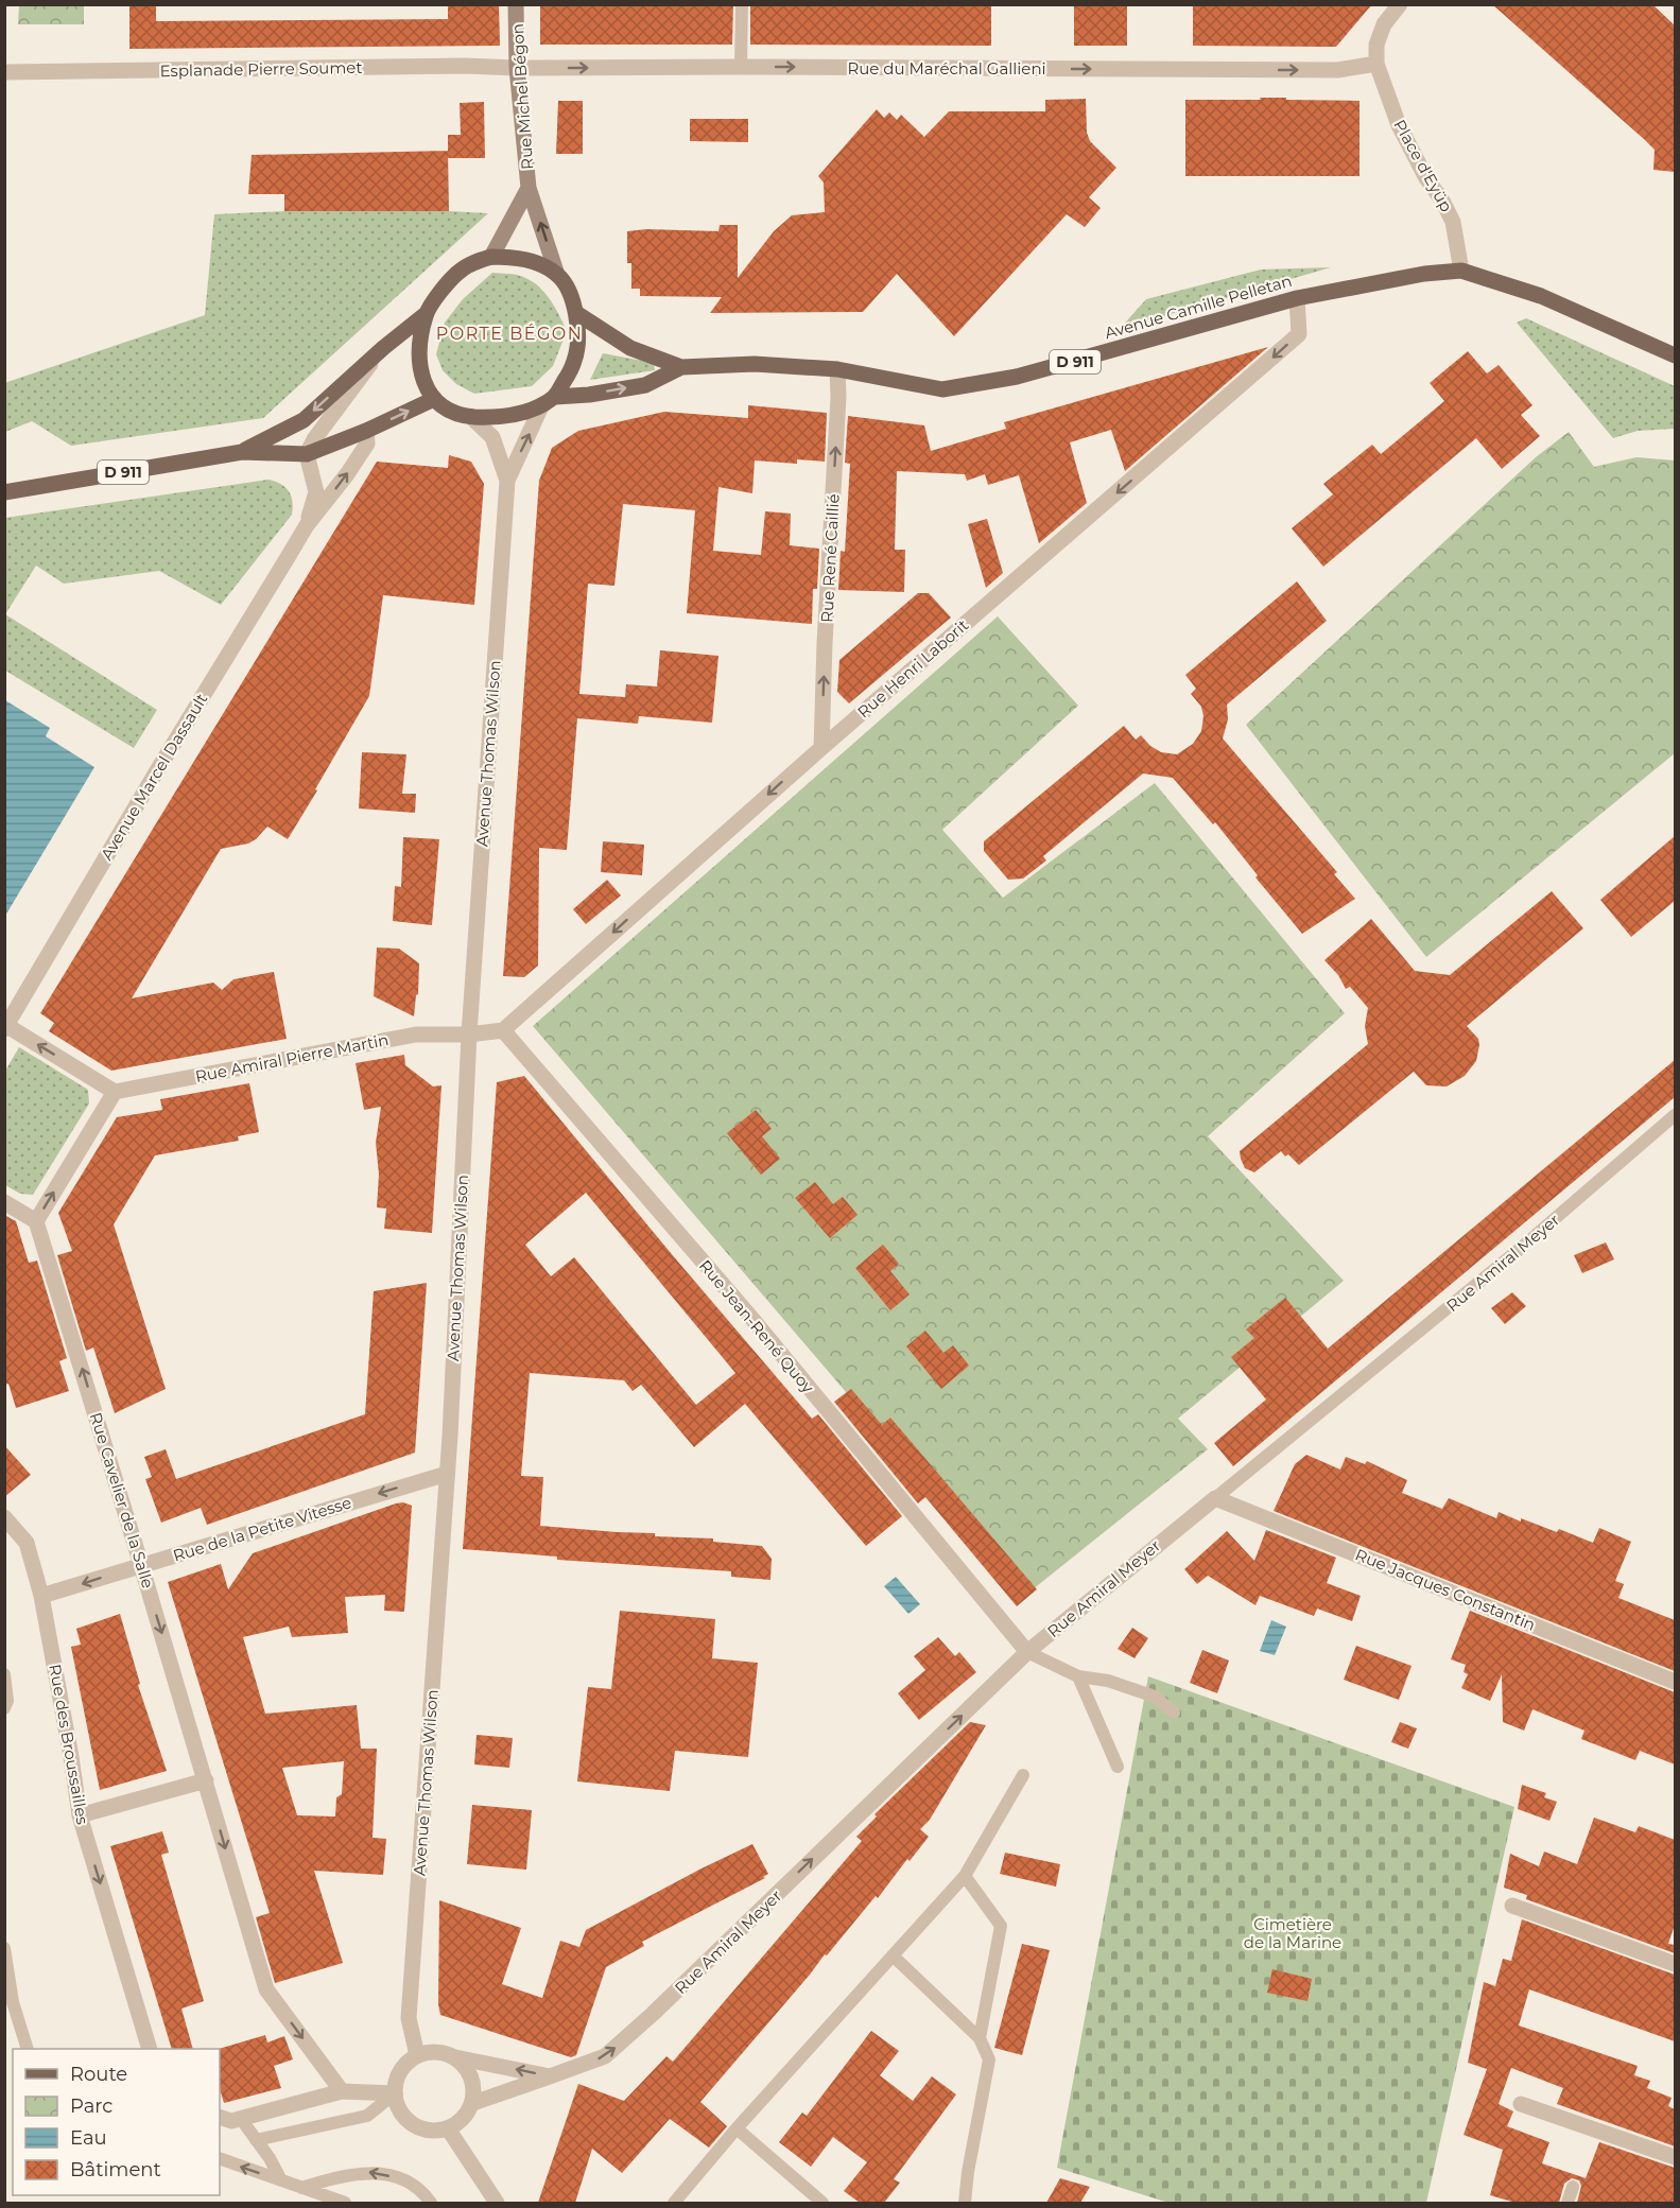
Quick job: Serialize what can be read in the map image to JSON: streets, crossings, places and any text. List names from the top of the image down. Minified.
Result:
{"streets":{"main road":["Rue Michel Bégon","Avenue Camille Pelletan","D 911"],"street":["Rue du Maréchal Gallieni","Esplanade Pierre Soumet","Place d'Eyüp","Rue René Caillié","Rue Henri Laborit","Avenue Thomas Wilson","Avenue Marcel Dassault","Rue Amiral Pierre Martin","Rue Amiral Meyer","Rue Jean-René Quoy","Rue Cavelier de la Salle","Rue de la Petite Vitesse","Rue Jacques Constantin","Rue des Broussailles"]},"crossings":[["Rue du Maréchal Gallieni","Esplanade Pierre Soumet"],["Rue du Maréchal Gallieni","Rue Michel Bégon"],["Rue du Maréchal Gallieni","Place d'Eyüp"],["Esplanade Pierre Soumet","Rue Michel Bégon"],["Rue Michel Bégon","Avenue Camille Pelletan"],["Rue Michel Bégon","D 911"],["Rue Michel Bégon","Avenue Thomas Wilson"],["Place d'Eyüp","Avenue Camille Pelletan"],["Avenue Camille Pelletan","D 911"],["Avenue Camille Pelletan","Rue René Caillié"],["Avenue Camille Pelletan","Rue Henri Laborit"],["Avenue Camille Pelletan","Avenue Thomas Wilson"],["D 911","Avenue Thomas Wilson"],["D 911","Avenue Marcel Dassault"],["Rue René Caillié","Rue Henri Laborit"],["Rue Henri Laborit","Rue Jean-René Quoy"],["Avenue Thomas Wilson","Rue Amiral Pierre Martin"],["Avenue Thomas Wilson","Rue Amiral Meyer"],["Avenue Thomas Wilson","Rue de la Petite Vitesse"],["Rue Amiral Meyer","Rue Jean-René Quoy"],["Rue Amiral Meyer","Rue Jacques Constantin"],["Rue Cavelier de la Salle","Rue de la Petite Vitesse"],["Rue de la Petite Vitesse","Rue des Broussailles"]],"one_way":["Rue du Maréchal Gallieni","Rue René Caillié","Rue Henri Laborit","Rue Amiral Meyer","Rue de la Petite Vitesse","Rue des Broussailles"],"districts":["PORTE BÉGON"],"parks":["Cimetière de la Marine"],"legend":["Route","Parc","Eau","Bâtiment"]}
